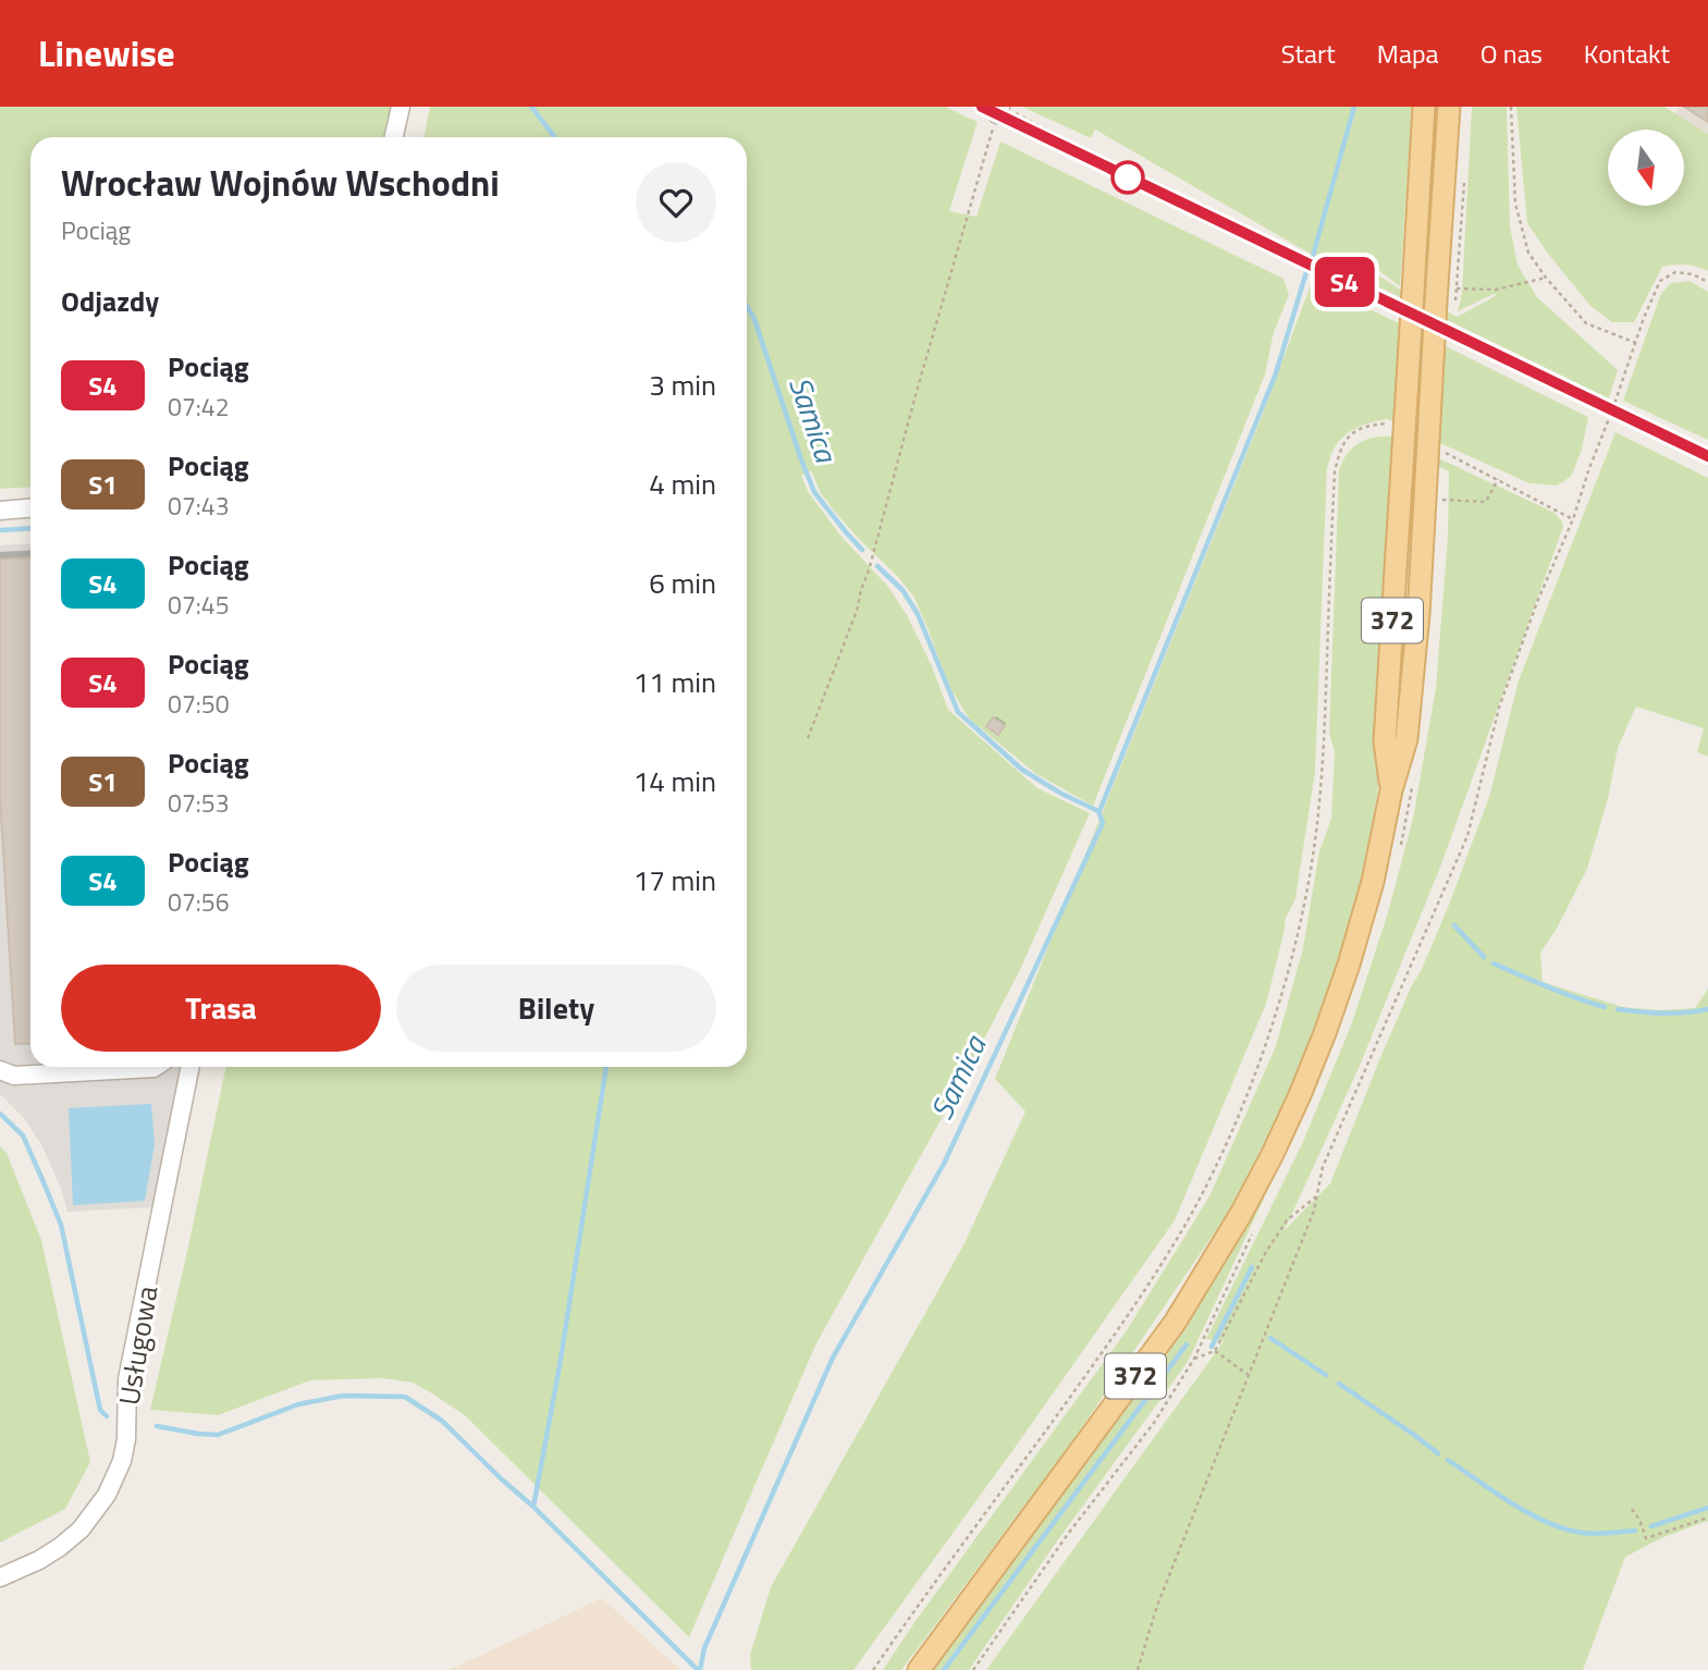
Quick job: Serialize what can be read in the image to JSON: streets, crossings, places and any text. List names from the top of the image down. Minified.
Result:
{"streets":{"main road":["372"],"street":["Usługowa"]},"water":["Samica"],"north":"bottom","page":{"header":"Linewise","nav":["Start","Mapa","O nas","Kontakt"],"on_map":"S4","heading":[["Wrocław Wojnów Wschodni","Pociąg"],"Odjazdy"],"list":[{"mark":"S4","name":"Pociąg","note":"07:42","value":"3 min"},{"mark":"S1","name":"Pociąg","note":"07:43","value":"4 min"},{"mark":"S4","name":"Pociąg","note":"07:45","value":"6 min"},{"mark":"S4","name":"Pociąg","note":"07:50","value":"11 min"},{"mark":"S1","name":"Pociąg","note":"07:53","value":"14 min"},{"mark":"S4","name":"Pociąg","note":"07:56","value":"17 min"}],"buttons":["Trasa","Bilety"]}}
